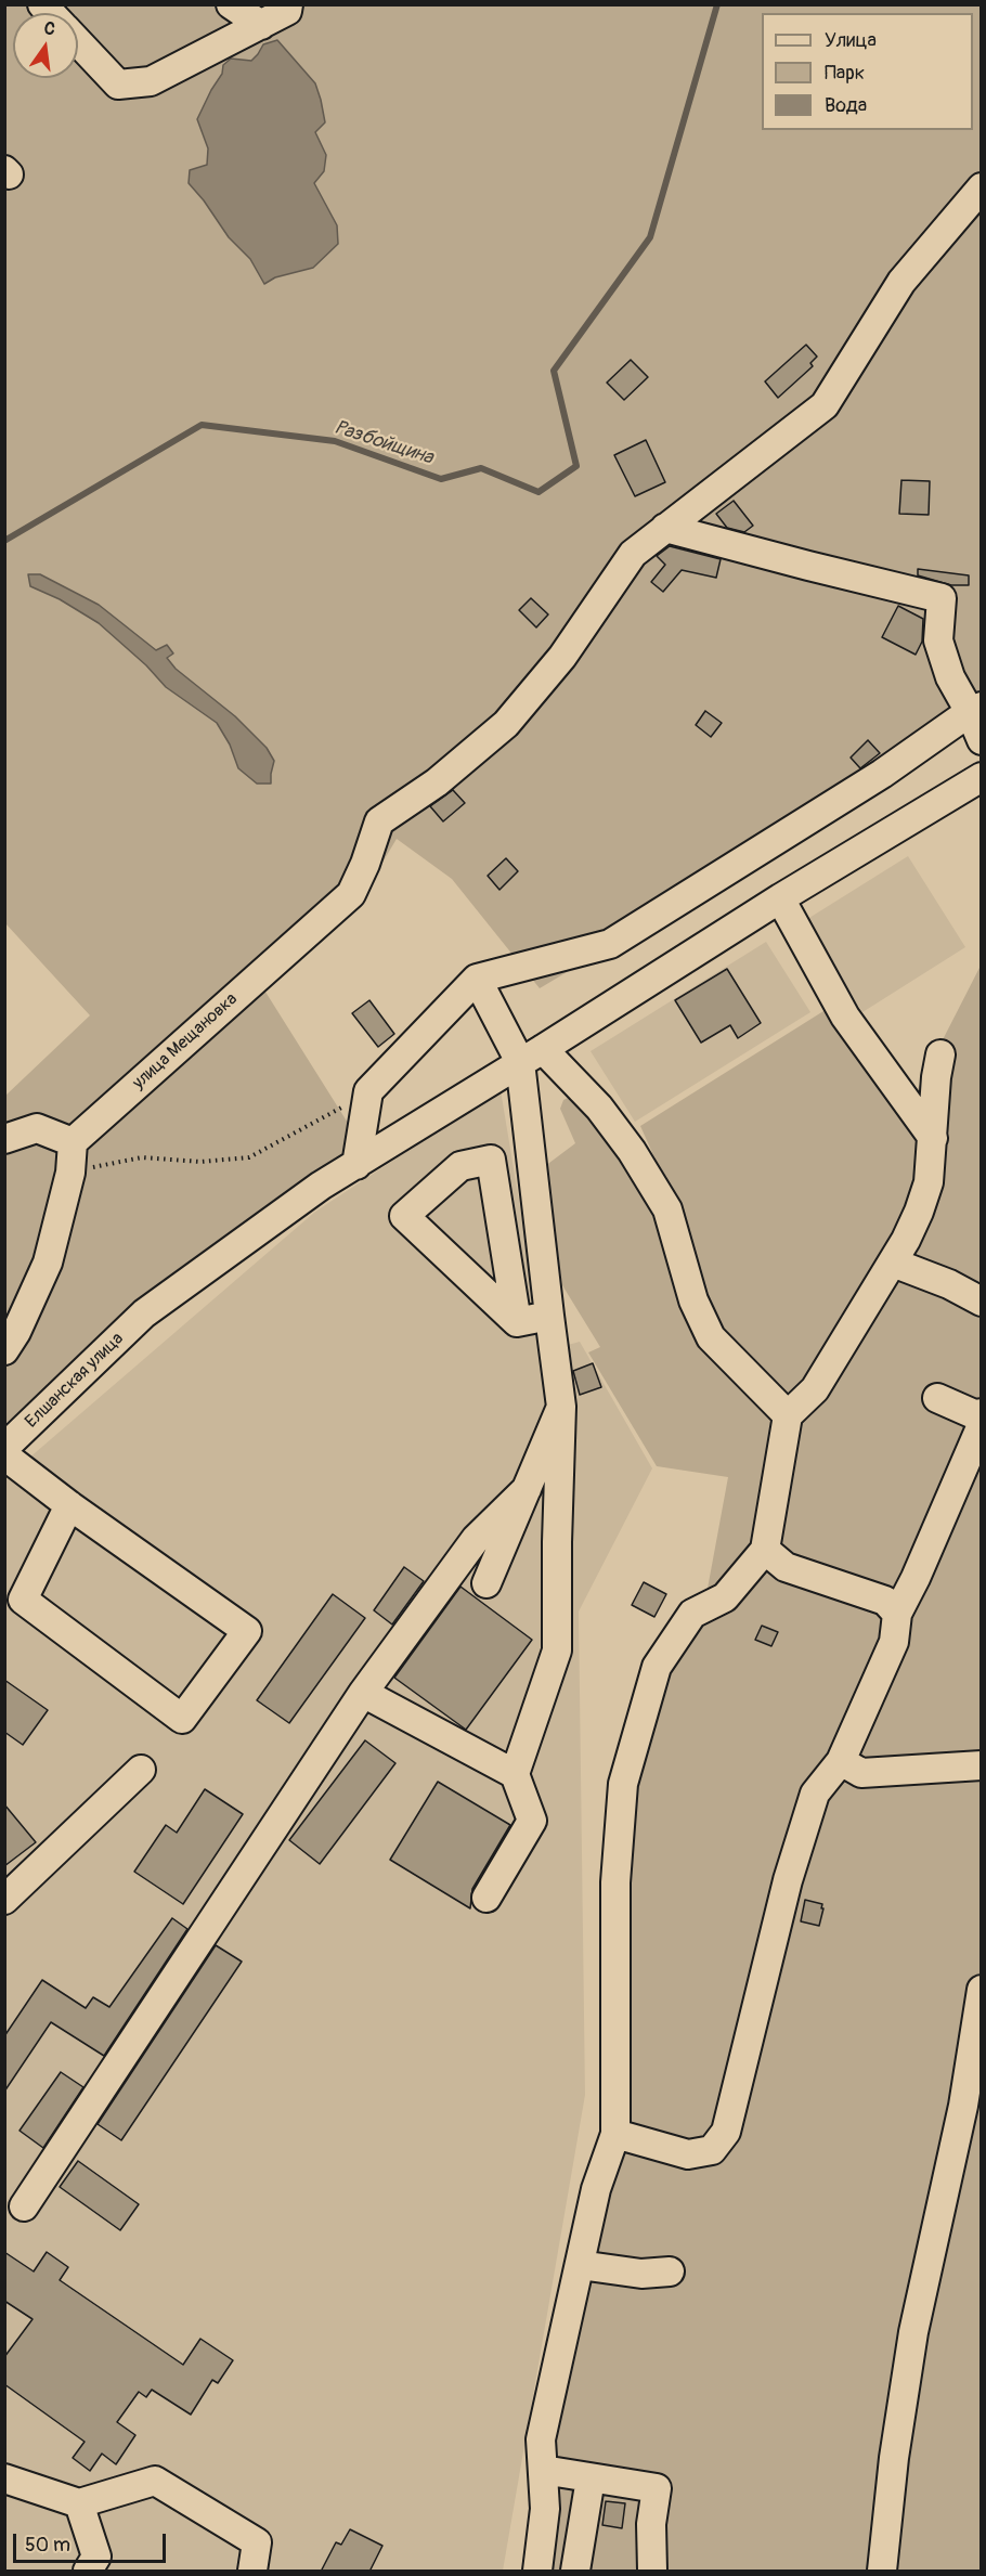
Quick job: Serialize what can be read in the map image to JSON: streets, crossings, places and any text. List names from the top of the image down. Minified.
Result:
{"streets":{"street":["улица Мещановка","Елшанская улица"]},"water":["Разбойщина"],"legend":["Улица","Парк","Вода"],"scale_bar":"50 m","north":"top"}
